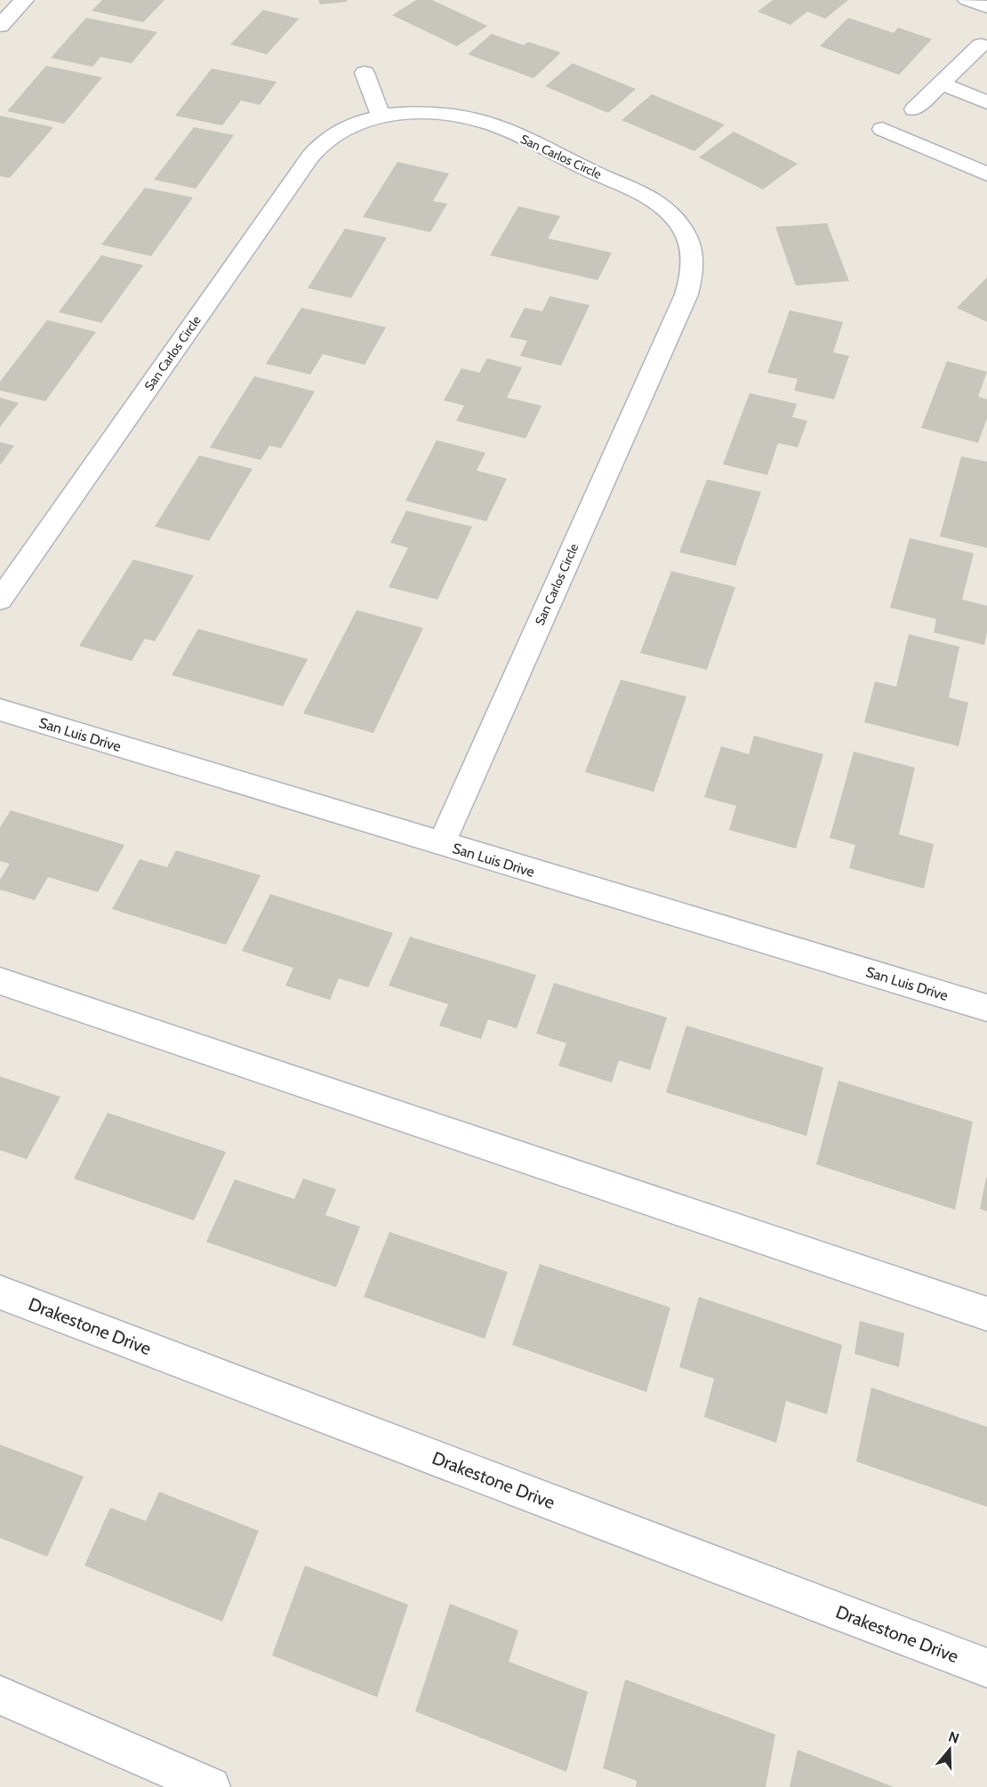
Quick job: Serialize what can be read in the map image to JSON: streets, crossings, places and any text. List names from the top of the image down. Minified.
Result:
{"streets":{"street":["San Carlos Circle","San Luis Drive","Drakestone Drive"]},"crossings":[["San Carlos Circle","San Luis Drive"]],"north":"top"}
